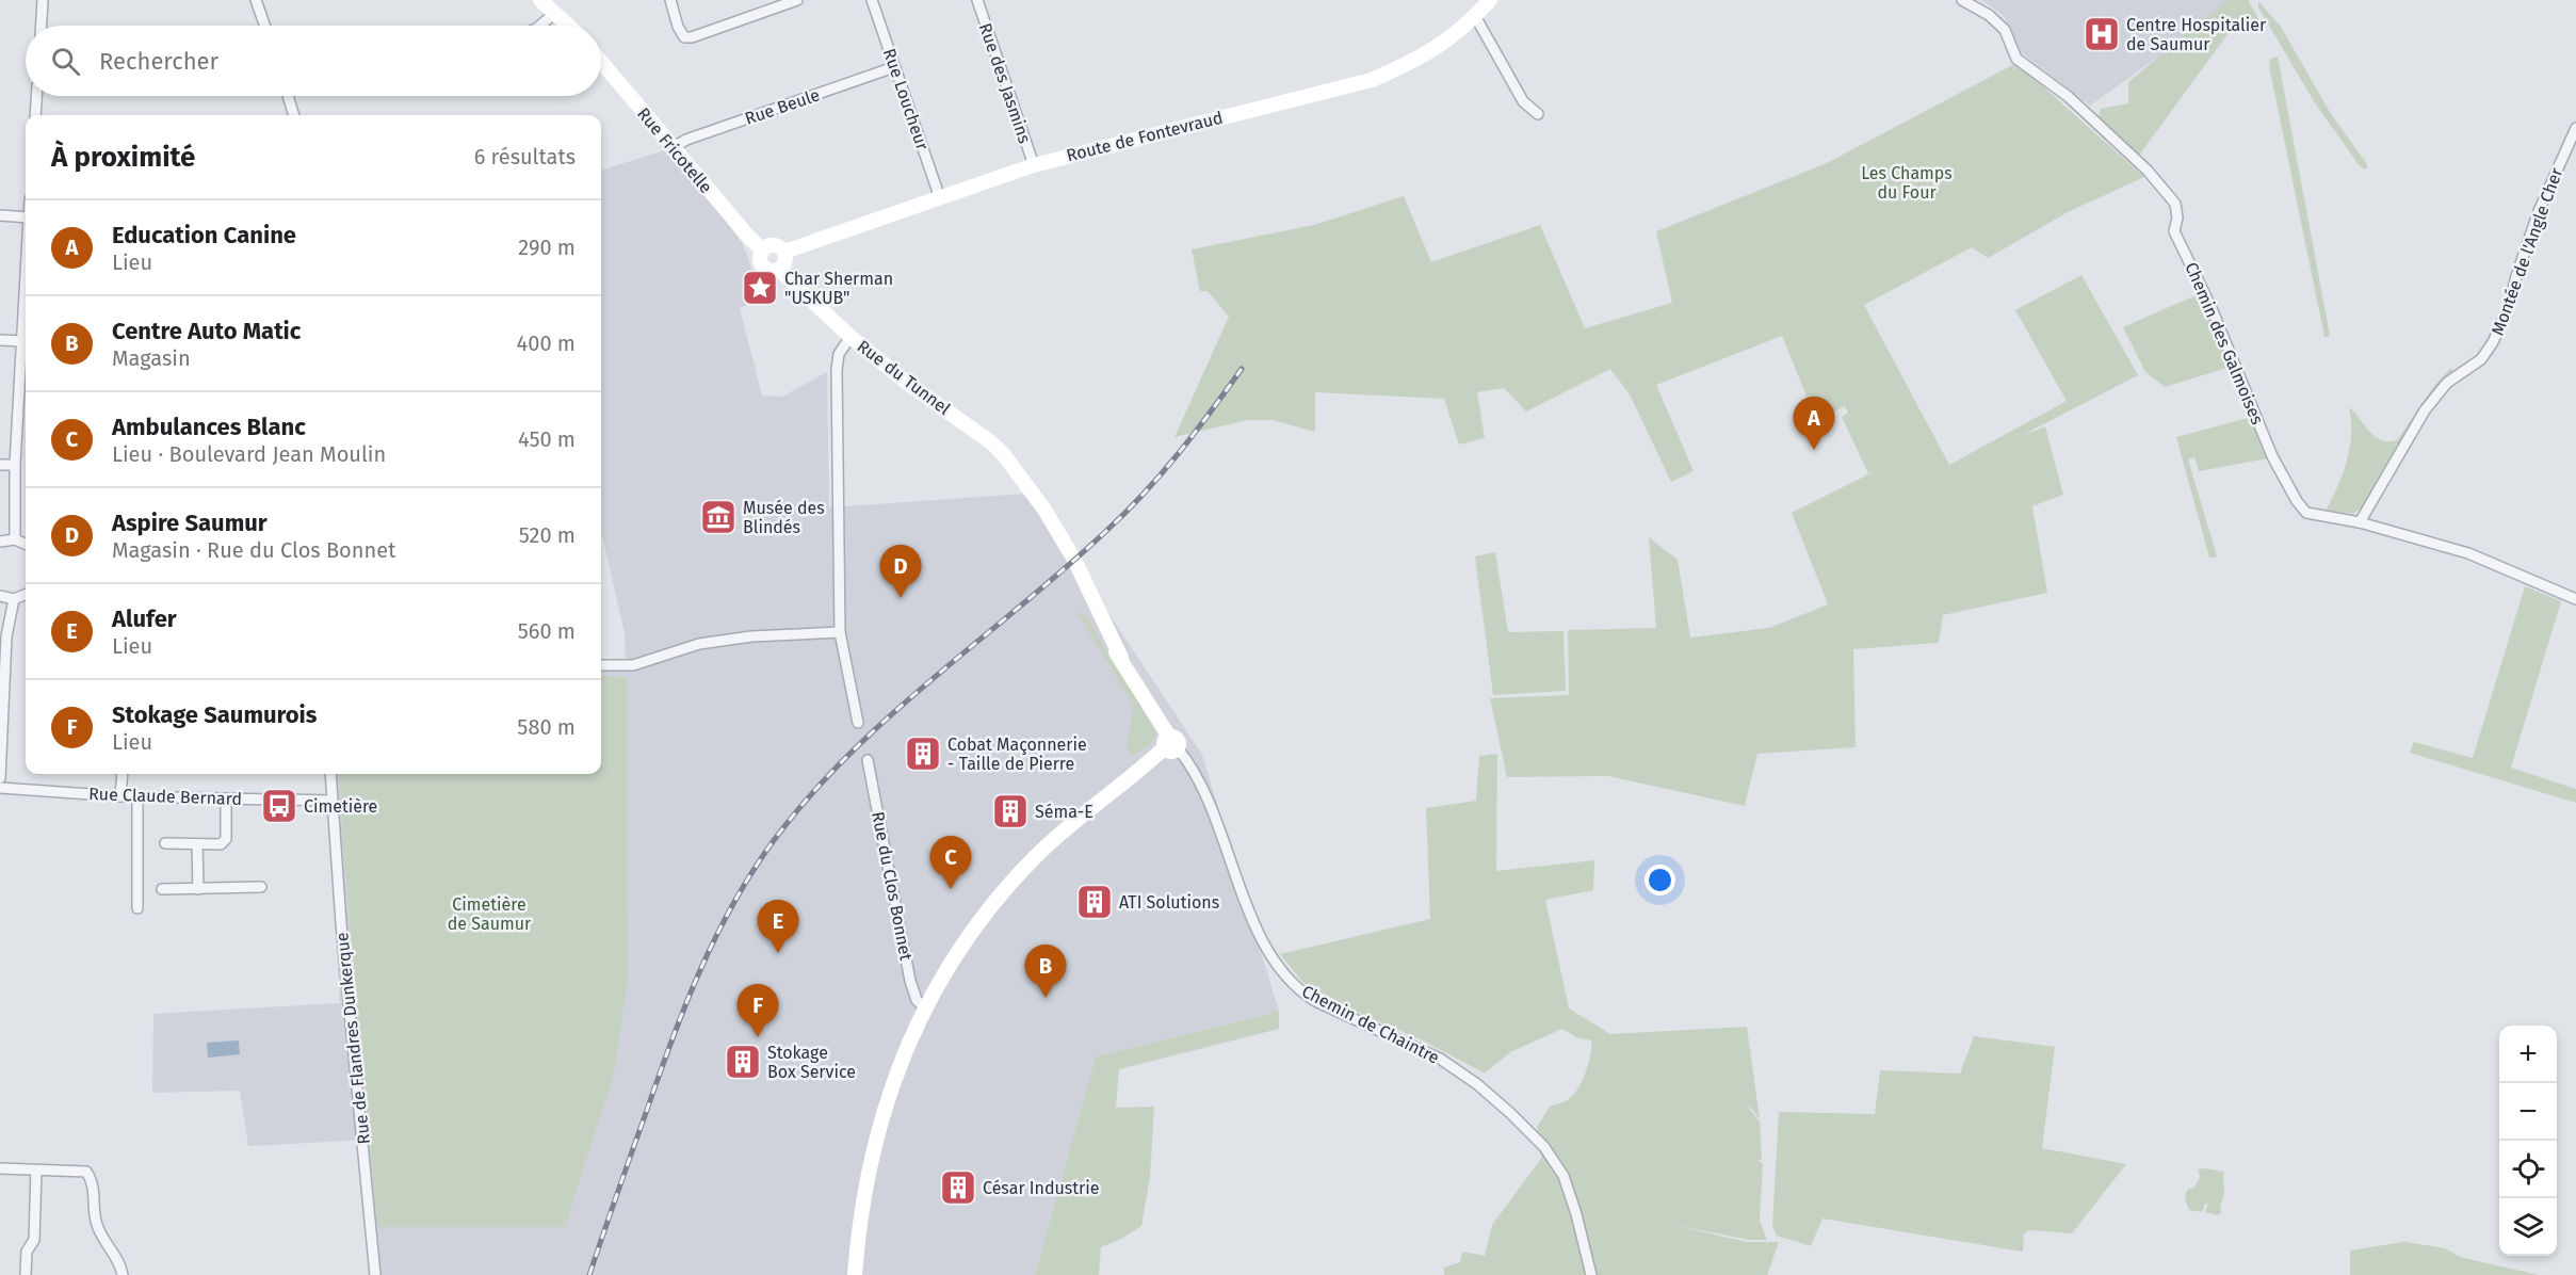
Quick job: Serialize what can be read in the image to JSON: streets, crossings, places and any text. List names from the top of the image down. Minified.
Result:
{"streets":{"street":["Rue des Jasmins","Rue Loucheur","Rue Beule","Route de Fontevraud","Rue Fricotelle","Montée de l'Angle Cher","Chemin des Galmoises","Rue du Tunnel","Rue Claude Bernard","Rue du Clos Bonnet","Chemin de Chaintre","Rue de Flandres Dunkerque"]},"crossings":[["Rue des Jasmins","Route de Fontevraud"],["Rue Loucheur","Rue Beule"],["Rue Loucheur","Route de Fontevraud"],["Rue Beule","Rue Fricotelle"],["Route de Fontevraud","Rue Fricotelle"],["Route de Fontevraud","Rue du Tunnel"],["Rue Fricotelle","Rue du Tunnel"],["Montée de l'Angle Cher","Chemin des Galmoises"],["Rue du Tunnel","Chemin de Chaintre"],["Rue Claude Bernard","Rue de Flandres Dunkerque"]],"parks":["Les Champs du Four","Cimetière de Saumur"],"places":{"hospital":["Centre Hospitalier de Saumur"],"place":["Char Sherman \"USKUB\""],"museum":["Musée des Blindés"],"building":["Cobat Maçonnerie - Taille de Pierre","Séma-E","ATI Solutions","Stokage Box Service","César Industrie"],"bus stop":["Cimetière"]},"page":{"search":"Rechercher","heading":["À proximité","6 résultats"],"list":[{"mark":"A","name":"Education Canine","note":"Lieu","value":"290 m"},{"mark":"B","name":"Centre Auto Matic","note":"Magasin","value":"400 m"},{"mark":"C","name":"Ambulances Blanc","note":"Lieu · Boulevard Jean Moulin","value":"450 m"},{"mark":"D","name":"Aspire Saumur","note":"Magasin · Rue du Clos Bonnet","value":"520 m"},{"mark":"E","name":"Alufer","note":"Lieu","value":"560 m"},{"mark":"F","name":"Stokage Saumurois","note":"Lieu","value":"580 m"}],"pins":["A","D","C","E","B","F"],"map_buttons":["+","−"]}}
